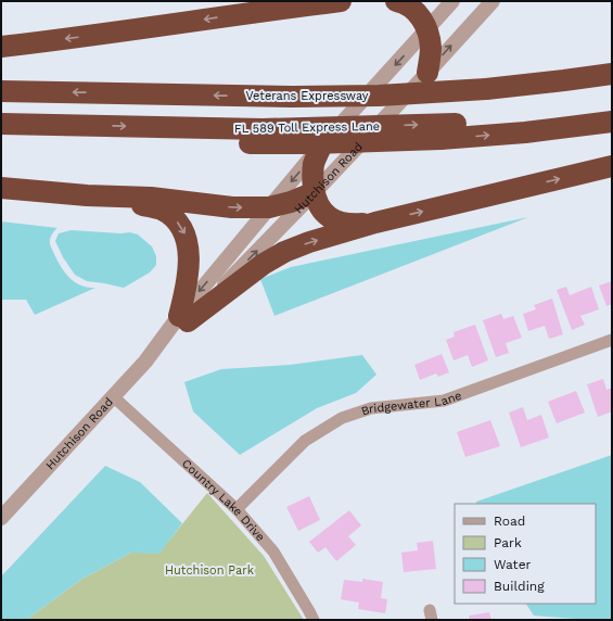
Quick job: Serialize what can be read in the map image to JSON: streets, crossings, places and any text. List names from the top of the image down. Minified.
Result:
{"streets":{"highway":["Veterans Expressway","FL 589 Toll Express Lane"],"street":["Hutchison Road","Bridgewater Lane","Country Lake Drive"]},"crossings":[["Hutchison Road","Country Lake Drive"],["Bridgewater Lane","Country Lake Drive"]],"parks":["Hutchison Park"],"legend":["Road","Park","Water","Building"]}
